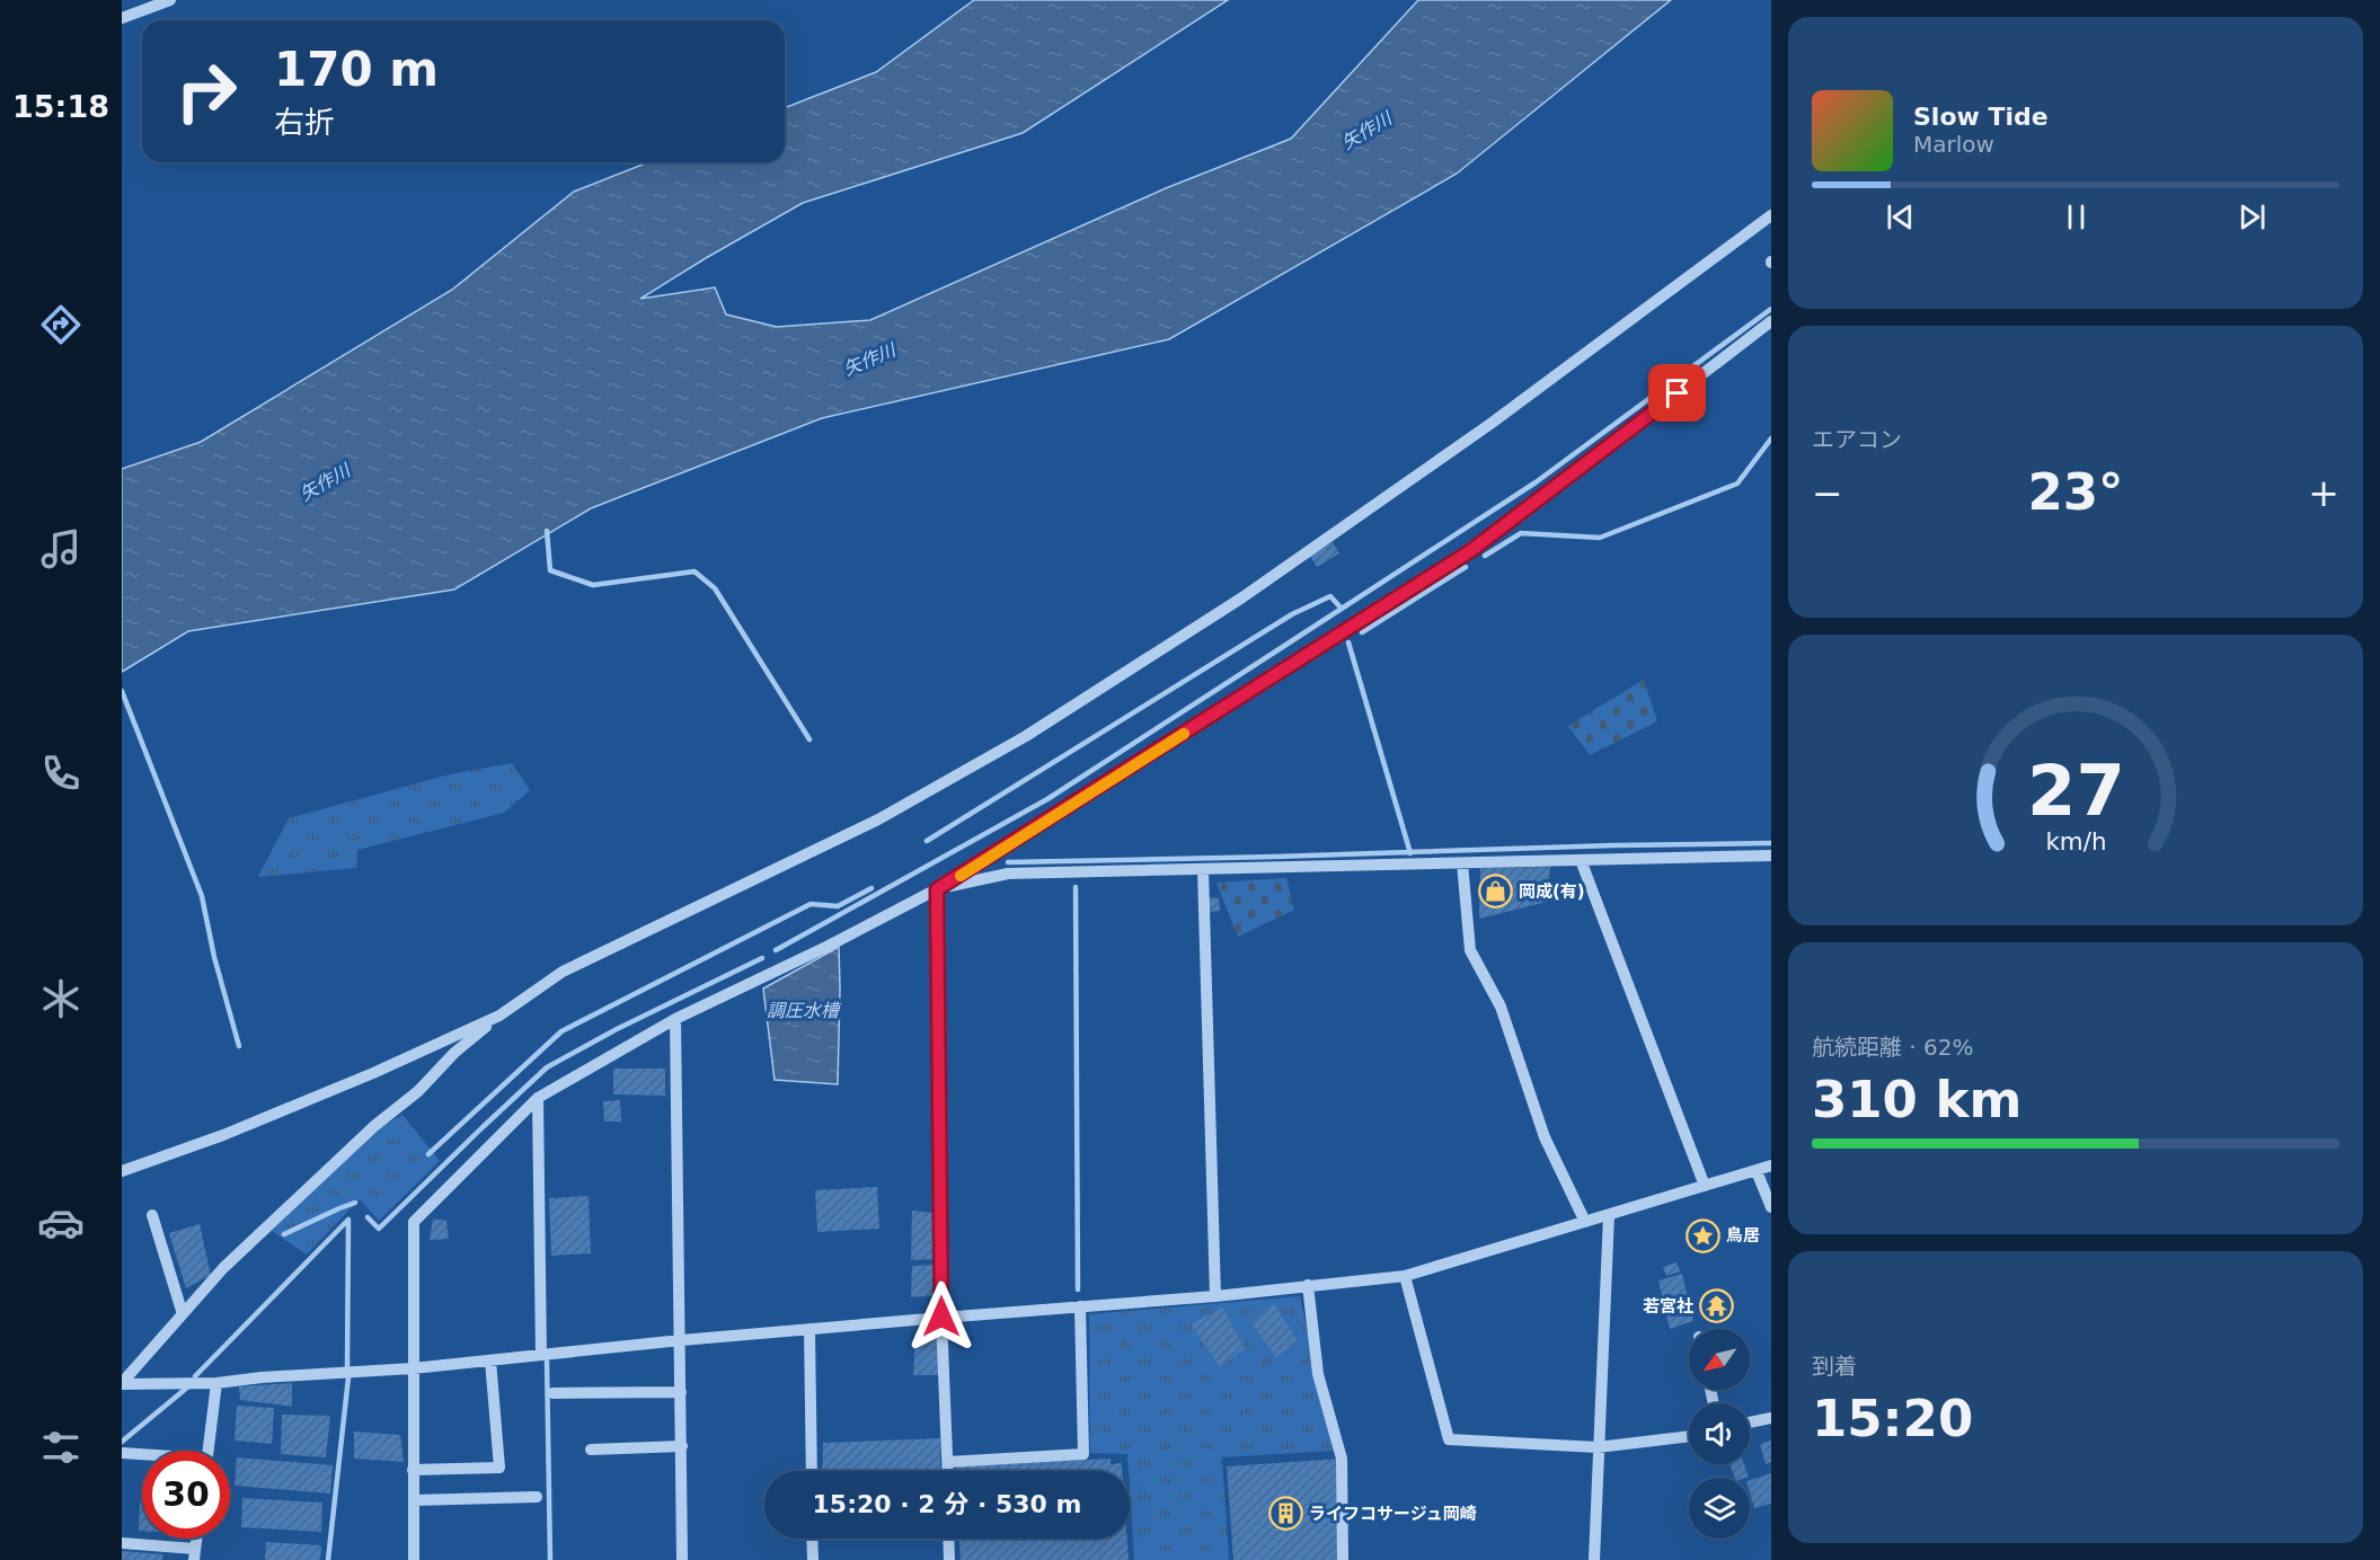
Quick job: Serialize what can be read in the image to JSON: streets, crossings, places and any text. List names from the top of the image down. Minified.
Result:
{"water":["矢作川","調圧水槽"],"places":{"shop":["岡成(有)"],"place":["鳥居"],"temple":["若宮社"],"building":["ライフコサージュ岡崎"]},"north":"bottom left","page":{"tabs":"15:18","turn":["170 m","右折"],"song":["Slow Tide","Marlow"],"tile":["エアコン",["航続距離 · 62%","310 km"],["到着","15:20"]],"heat":["−","23°","+"],"limit":"30","trip":"15:20 · 2 分 · 530 m","gauge":["27","km/h"]}}
